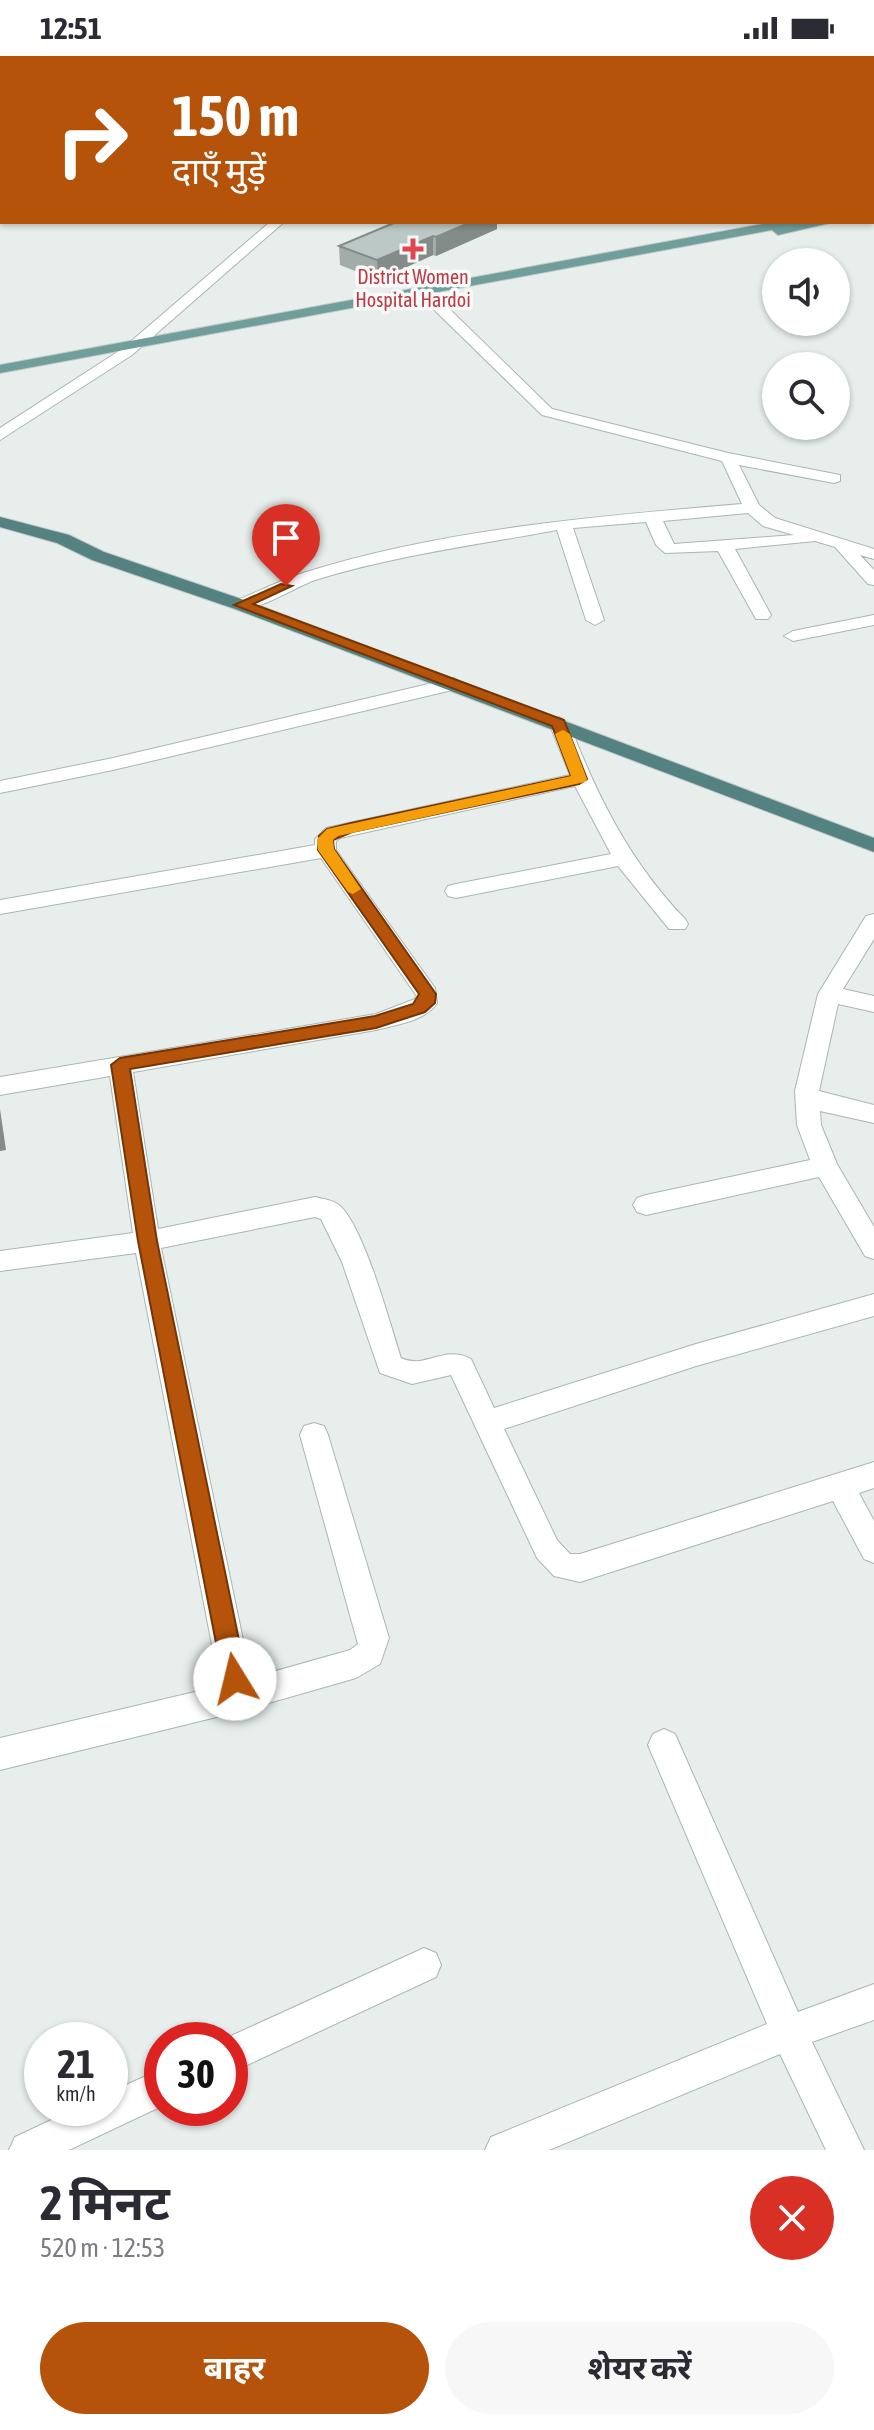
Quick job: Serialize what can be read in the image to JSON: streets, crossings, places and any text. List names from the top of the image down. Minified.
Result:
{"places":{"health":["District Women Hospital Hardoi"]},"page":{"status":"12:51","turn":["150 m","दाएँ मुड़ें"],"speed":"21 km/h","limit":"30","heading":["2 मिनट","520 m · 12:53"],"buttons":["बाहर","शेयर करें"]}}
